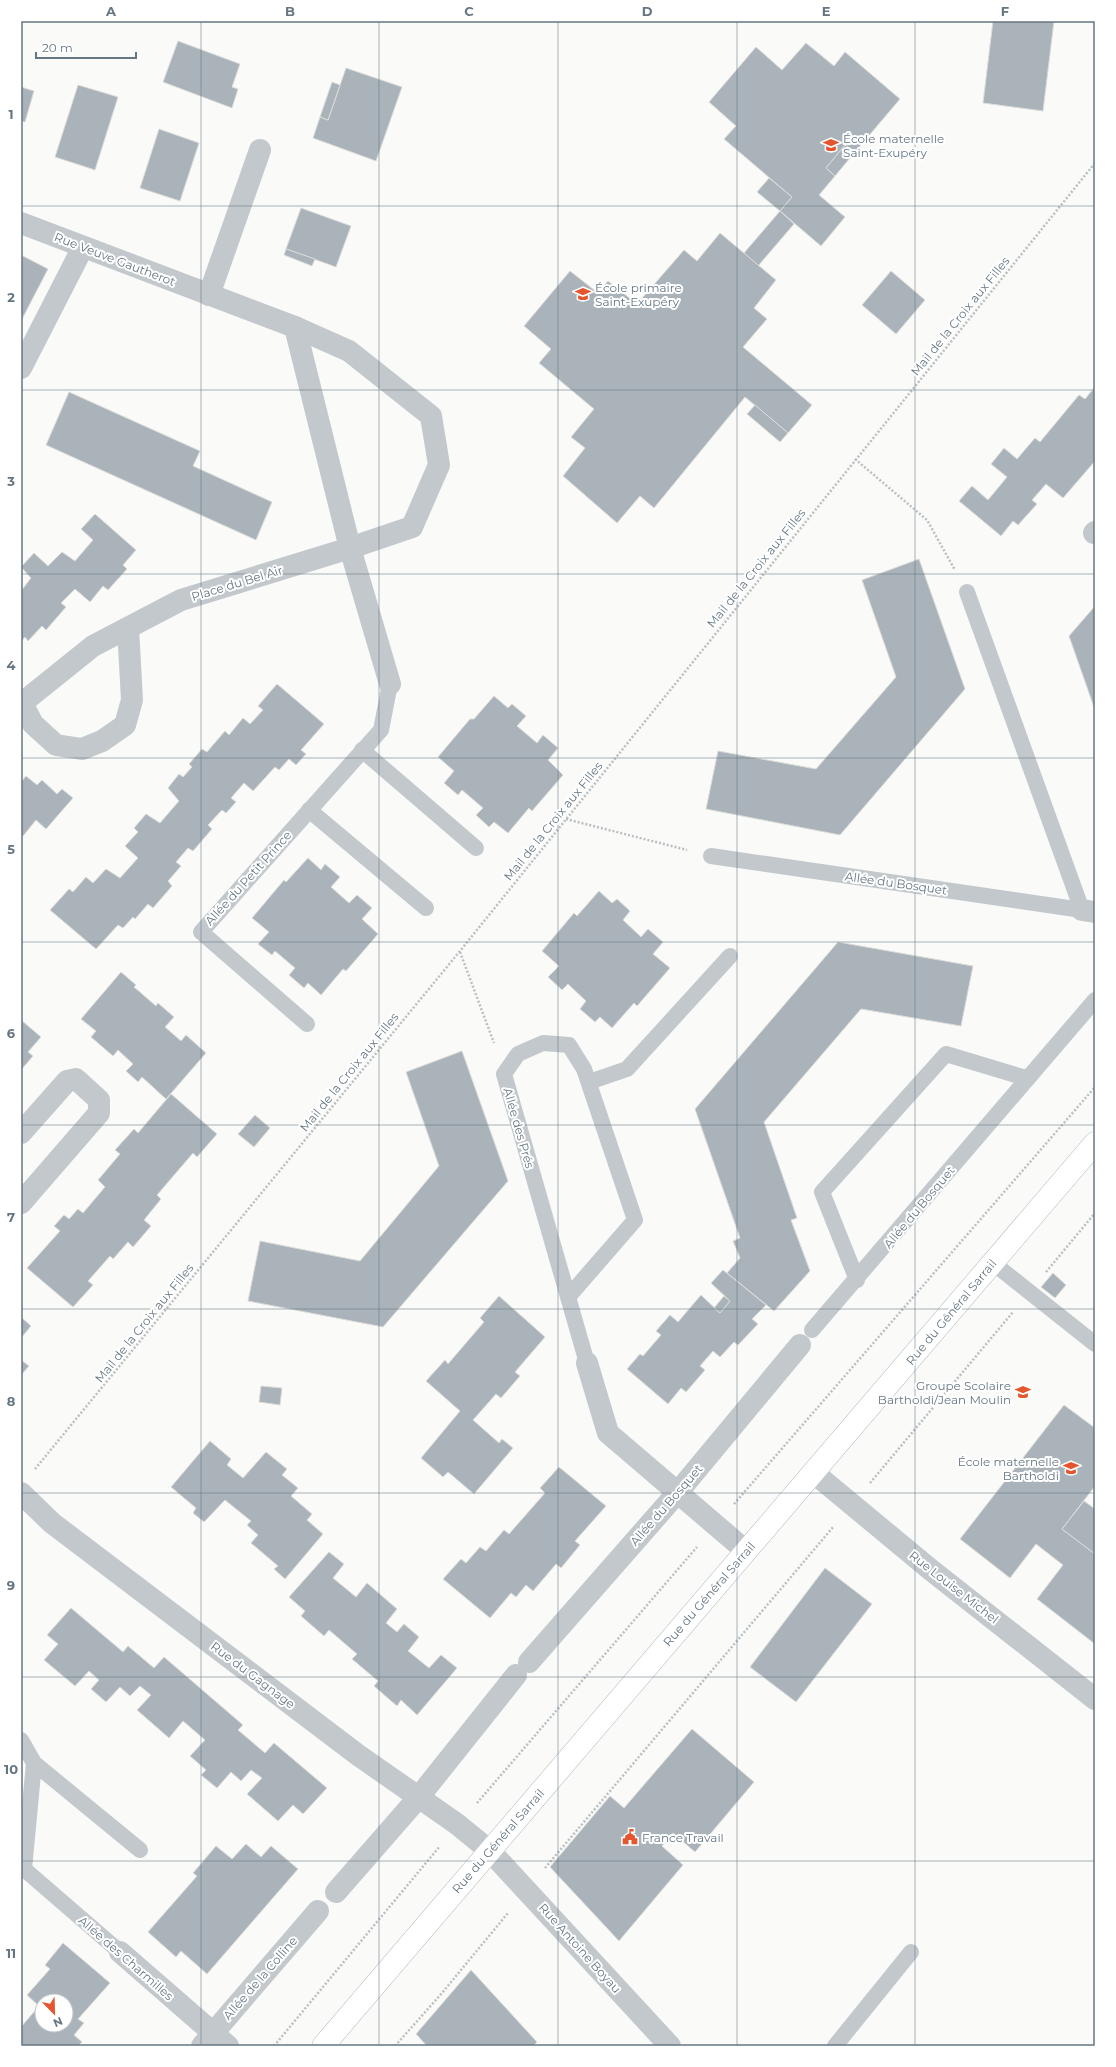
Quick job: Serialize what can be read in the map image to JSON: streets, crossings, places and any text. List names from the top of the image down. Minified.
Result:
{"streets":{"main road":["Rue du Général Sarrail"],"street":["Rue Veuve Gautherot","Place du Bel Air","Allée du Petit Prince","Allée du Bosquet","Allée des Prés","Rue Louise Michel","Rue du Gagnage","Rue Antoine Boyau","Allée des Charmilles","Allée de la Colline"],"path":["Mail de la Croix aux Filles"]},"crossings":[["Rue Veuve Gautherot","Place du Bel Air"],["Rue Veuve Gautherot","Allée du Petit Prince"],["Place du Bel Air","Allée du Petit Prince"],["Allée du Bosquet","Allée des Prés"],["Allée du Bosquet","Rue du Gagnage"],["Allée des Prés","Rue du Général Sarrail"],["Rue du Général Sarrail","Rue Louise Michel"],["Rue du Général Sarrail","Rue du Gagnage"],["Rue du Général Sarrail","Rue Antoine Boyau"],["Rue du Gagnage","Rue Antoine Boyau"],["Allée des Charmilles","Allée de la Colline"]],"places":{"school or university":["École maternelle Saint-Exupéry","École primaire Saint-Exupéry","Groupe Scolaire Bartholdi/Jean Moulin","École maternelle Bartholdi"],"public building":["France Travail"]},"scale_bar":"20 m","north":"bottom right","grid":{"columns":["A","B","C","D","E","F"],"rows":["1","2","3","4","5","6","7","8","9","10","11"]}}
